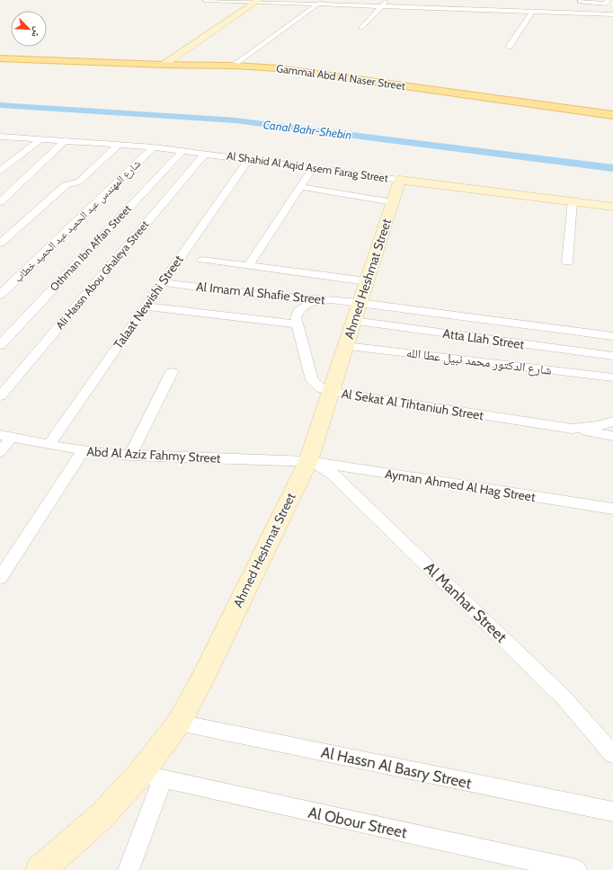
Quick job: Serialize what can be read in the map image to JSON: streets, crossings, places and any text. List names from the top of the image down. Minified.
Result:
{"streets":{"main road":["Gammal Abd Al Naser Street"],"street":["Al Shahid Al Aqid Asem Farag Street","شارع المهندس عبد الحميد عبد الحميد خطاب","Othman Ibn Affan Street","Ali Hassn Abou Ghaleya Street","Ahmed Heshmat Street","Al Imam Al Shafie Street","Talaat Newishi Street","Atta Llah Street","شارع الدكتور محمد نبيل عطا الله","Al Sekat Al Tihtaniuh Street","Abd Al Aziz Fahmy Street","Ayman Ahmed Al Hag Street","Al Manhar Street","Al Hassn Al Basry Street","Al Obour Street"]},"crossings":[["Al Shahid Al Aqid Asem Farag Street","شارع المهندس عبد الحميد عبد الحميد خطاب"],["Al Shahid Al Aqid Asem Farag Street","Othman Ibn Affan Street"],["Al Shahid Al Aqid Asem Farag Street","Ali Hassn Abou Ghaleya Street"],["Al Shahid Al Aqid Asem Farag Street","Ahmed Heshmat Street"],["Al Shahid Al Aqid Asem Farag Street","Talaat Newishi Street"],["Ahmed Heshmat Street","Al Imam Al Shafie Street"],["Ahmed Heshmat Street","Atta Llah Street"],["Ahmed Heshmat Street","شارع الدكتور محمد نبيل عطا الله"],["Ahmed Heshmat Street","Al Sekat Al Tihtaniuh Street"],["Ahmed Heshmat Street","Abd Al Aziz Fahmy Street"],["Ahmed Heshmat Street","Ayman Ahmed Al Hag Street"],["Ahmed Heshmat Street","Al Manhar Street"],["Ahmed Heshmat Street","Al Hassn Al Basry Street"],["Ahmed Heshmat Street","Al Obour Street"],["Al Imam Al Shafie Street","Talaat Newishi Street"],["Al Imam Al Shafie Street","Atta Llah Street"],["Al Imam Al Shafie Street","Al Sekat Al Tihtaniuh Street"],["Talaat Newishi Street","Abd Al Aziz Fahmy Street"],["Abd Al Aziz Fahmy Street","Ayman Ahmed Al Hag Street"],["Abd Al Aziz Fahmy Street","Al Manhar Street"],["Ayman Ahmed Al Hag Street","Al Manhar Street"]],"water":["Canal Bahr-Shebin"],"north":"bottom right"}
